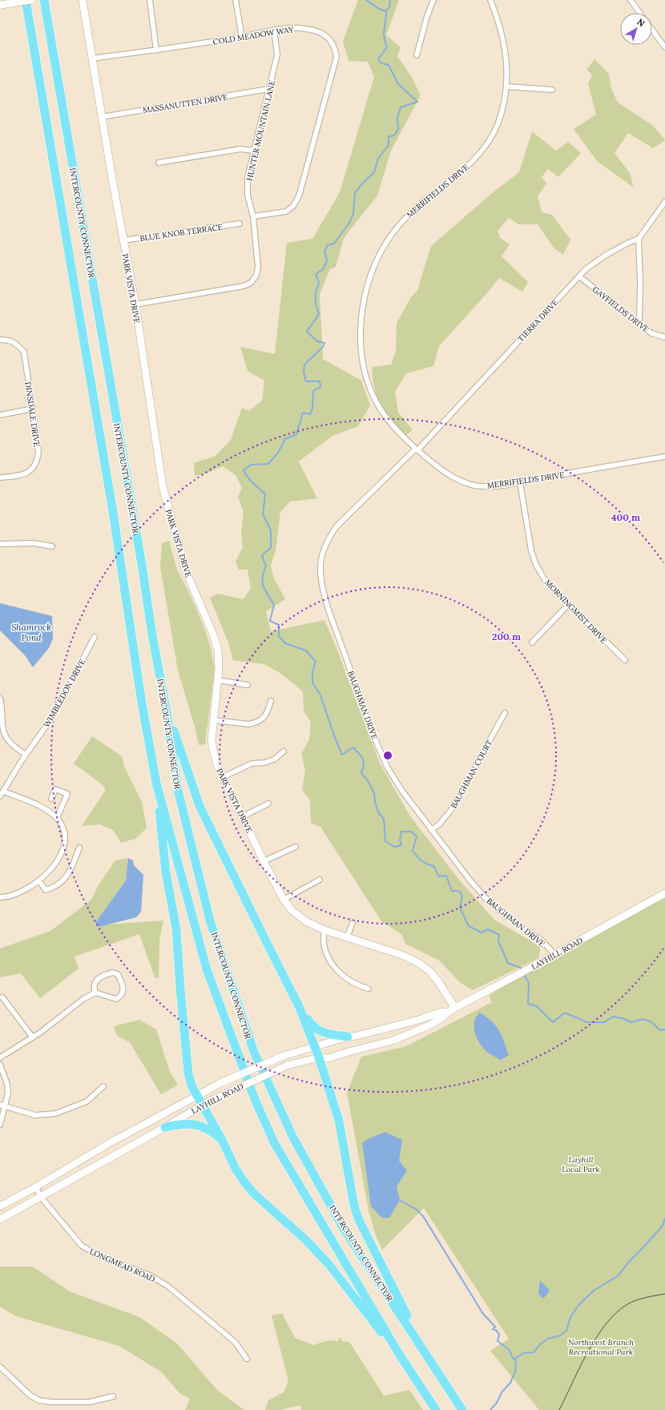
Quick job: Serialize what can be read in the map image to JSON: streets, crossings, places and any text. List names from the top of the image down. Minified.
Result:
{"streets":{"highway":["INTERCOUNTY CONNECTOR"],"main road":["PARK VISTA DRIVE","LAYHILL ROAD"],"street":["COLD MEADOW WAY","MASSANUTTEN DRIVE","HUNTER MOUNTAIN LANE","MERRIFIELDS DRIVE","BLUE KNOB TERRACE","GAYFIELDS DRIVE","TIERRA DRIVE","DINSDALE DRIVE","MORNINGMIST DRIVE","WIMBLEDON DRIVE","BAUGHMAN DRIVE","BAUGHMAN COURT","LONGMEAD ROAD"]},"crossings":[["COLD MEADOW WAY","HUNTER MOUNTAIN LANE"],["COLD MEADOW WAY","PARK VISTA DRIVE"],["MASSANUTTEN DRIVE","HUNTER MOUNTAIN LANE"],["MASSANUTTEN DRIVE","PARK VISTA DRIVE"],["HUNTER MOUNTAIN LANE","PARK VISTA DRIVE"],["MERRIFIELDS DRIVE","TIERRA DRIVE"],["MERRIFIELDS DRIVE","MORNINGMIST DRIVE"],["MERRIFIELDS DRIVE","BAUGHMAN DRIVE"],["BLUE KNOB TERRACE","PARK VISTA DRIVE"],["PARK VISTA DRIVE","LAYHILL ROAD"],["GAYFIELDS DRIVE","TIERRA DRIVE"],["TIERRA DRIVE","BAUGHMAN DRIVE"],["BAUGHMAN DRIVE","BAUGHMAN COURT"],["BAUGHMAN DRIVE","LAYHILL ROAD"],["LAYHILL ROAD","LONGMEAD ROAD"]],"water":["Shamrock Pond"],"parks":["Layhill Local Park","Northwest Branch Recreational Park"],"north":"top right","rings":["400 m","200 m"]}
